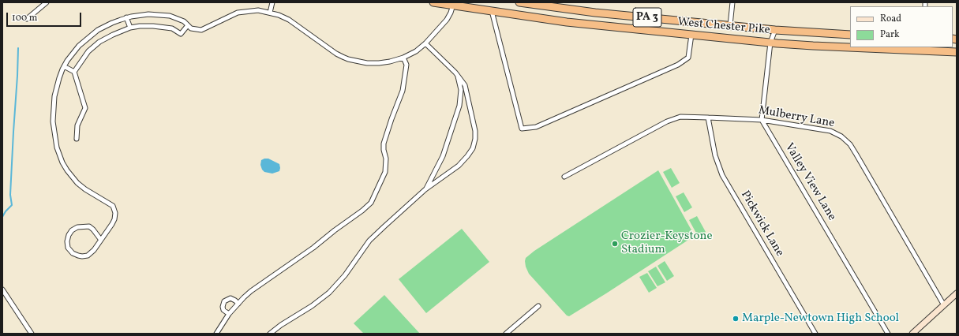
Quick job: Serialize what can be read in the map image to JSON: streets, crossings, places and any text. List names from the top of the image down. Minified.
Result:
{"streets":{"highway":["PA 3","West Chester Pike"],"street":["Mulberry Lane","Valley View Lane","Pickwick Lane"]},"crossings":[["Mulberry Lane","Valley View Lane"],["Mulberry Lane","Pickwick Lane"]],"places":["Crozier-Keystone Stadium","Marple-Newtown High School"],"legend":["Road","Park"],"scale_bar":"100 m"}
